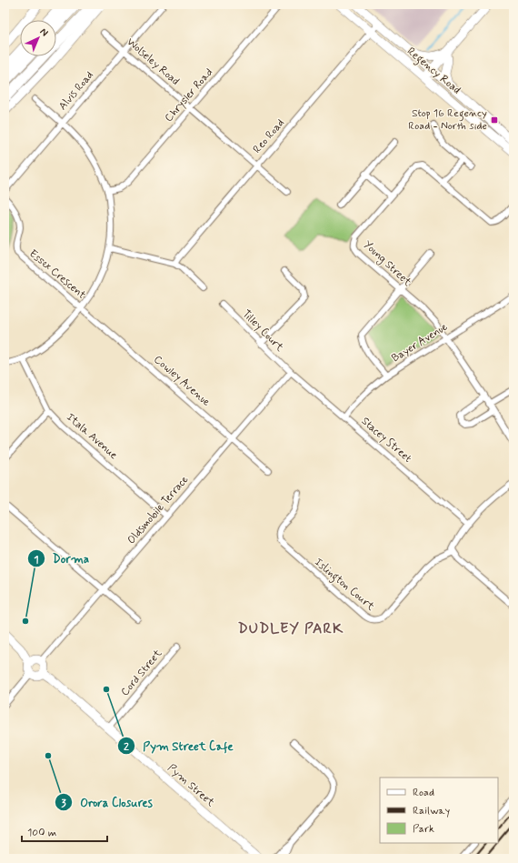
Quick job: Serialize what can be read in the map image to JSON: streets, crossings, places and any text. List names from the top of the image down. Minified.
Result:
{"streets":{"main road":["Regency Road","Pym Street"],"street":["Wolseley Road","Alvis Road","Chrysler Road","Reo Road","Young Street","Essex Crescent","Tilley Court","Bayer Avenue","Cowley Avenue","Itala Avenue","Stacey Street","Oldsmobile Terrace","Islington Court","Cord Street"]},"crossings":[["Wolseley Road","Alvis Road"],["Wolseley Road","Chrysler Road"],["Wolseley Road","Reo Road"],["Regency Road","Reo Road"],["Young Street","Bayer Avenue"],["Essex Crescent","Cowley Avenue"],["Tilley Court","Stacey Street"],["Tilley Court","Oldsmobile Terrace"],["Bayer Avenue","Stacey Street"],["Cowley Avenue","Oldsmobile Terrace"],["Itala Avenue","Oldsmobile Terrace"],["Stacey Street","Oldsmobile Terrace"],["Oldsmobile Terrace","Pym Street"],["Cord Street","Pym Street"]],"districts":["DUDLEY PARK"],"places":{"transit":["Stop 16 Regency Road - North side"],"other":["Dorma","Pym Street Cafe","Orora Closures"]},"legend":["Road","Railway","Park"],"scale_bar":"100 m","north":"top right"}
